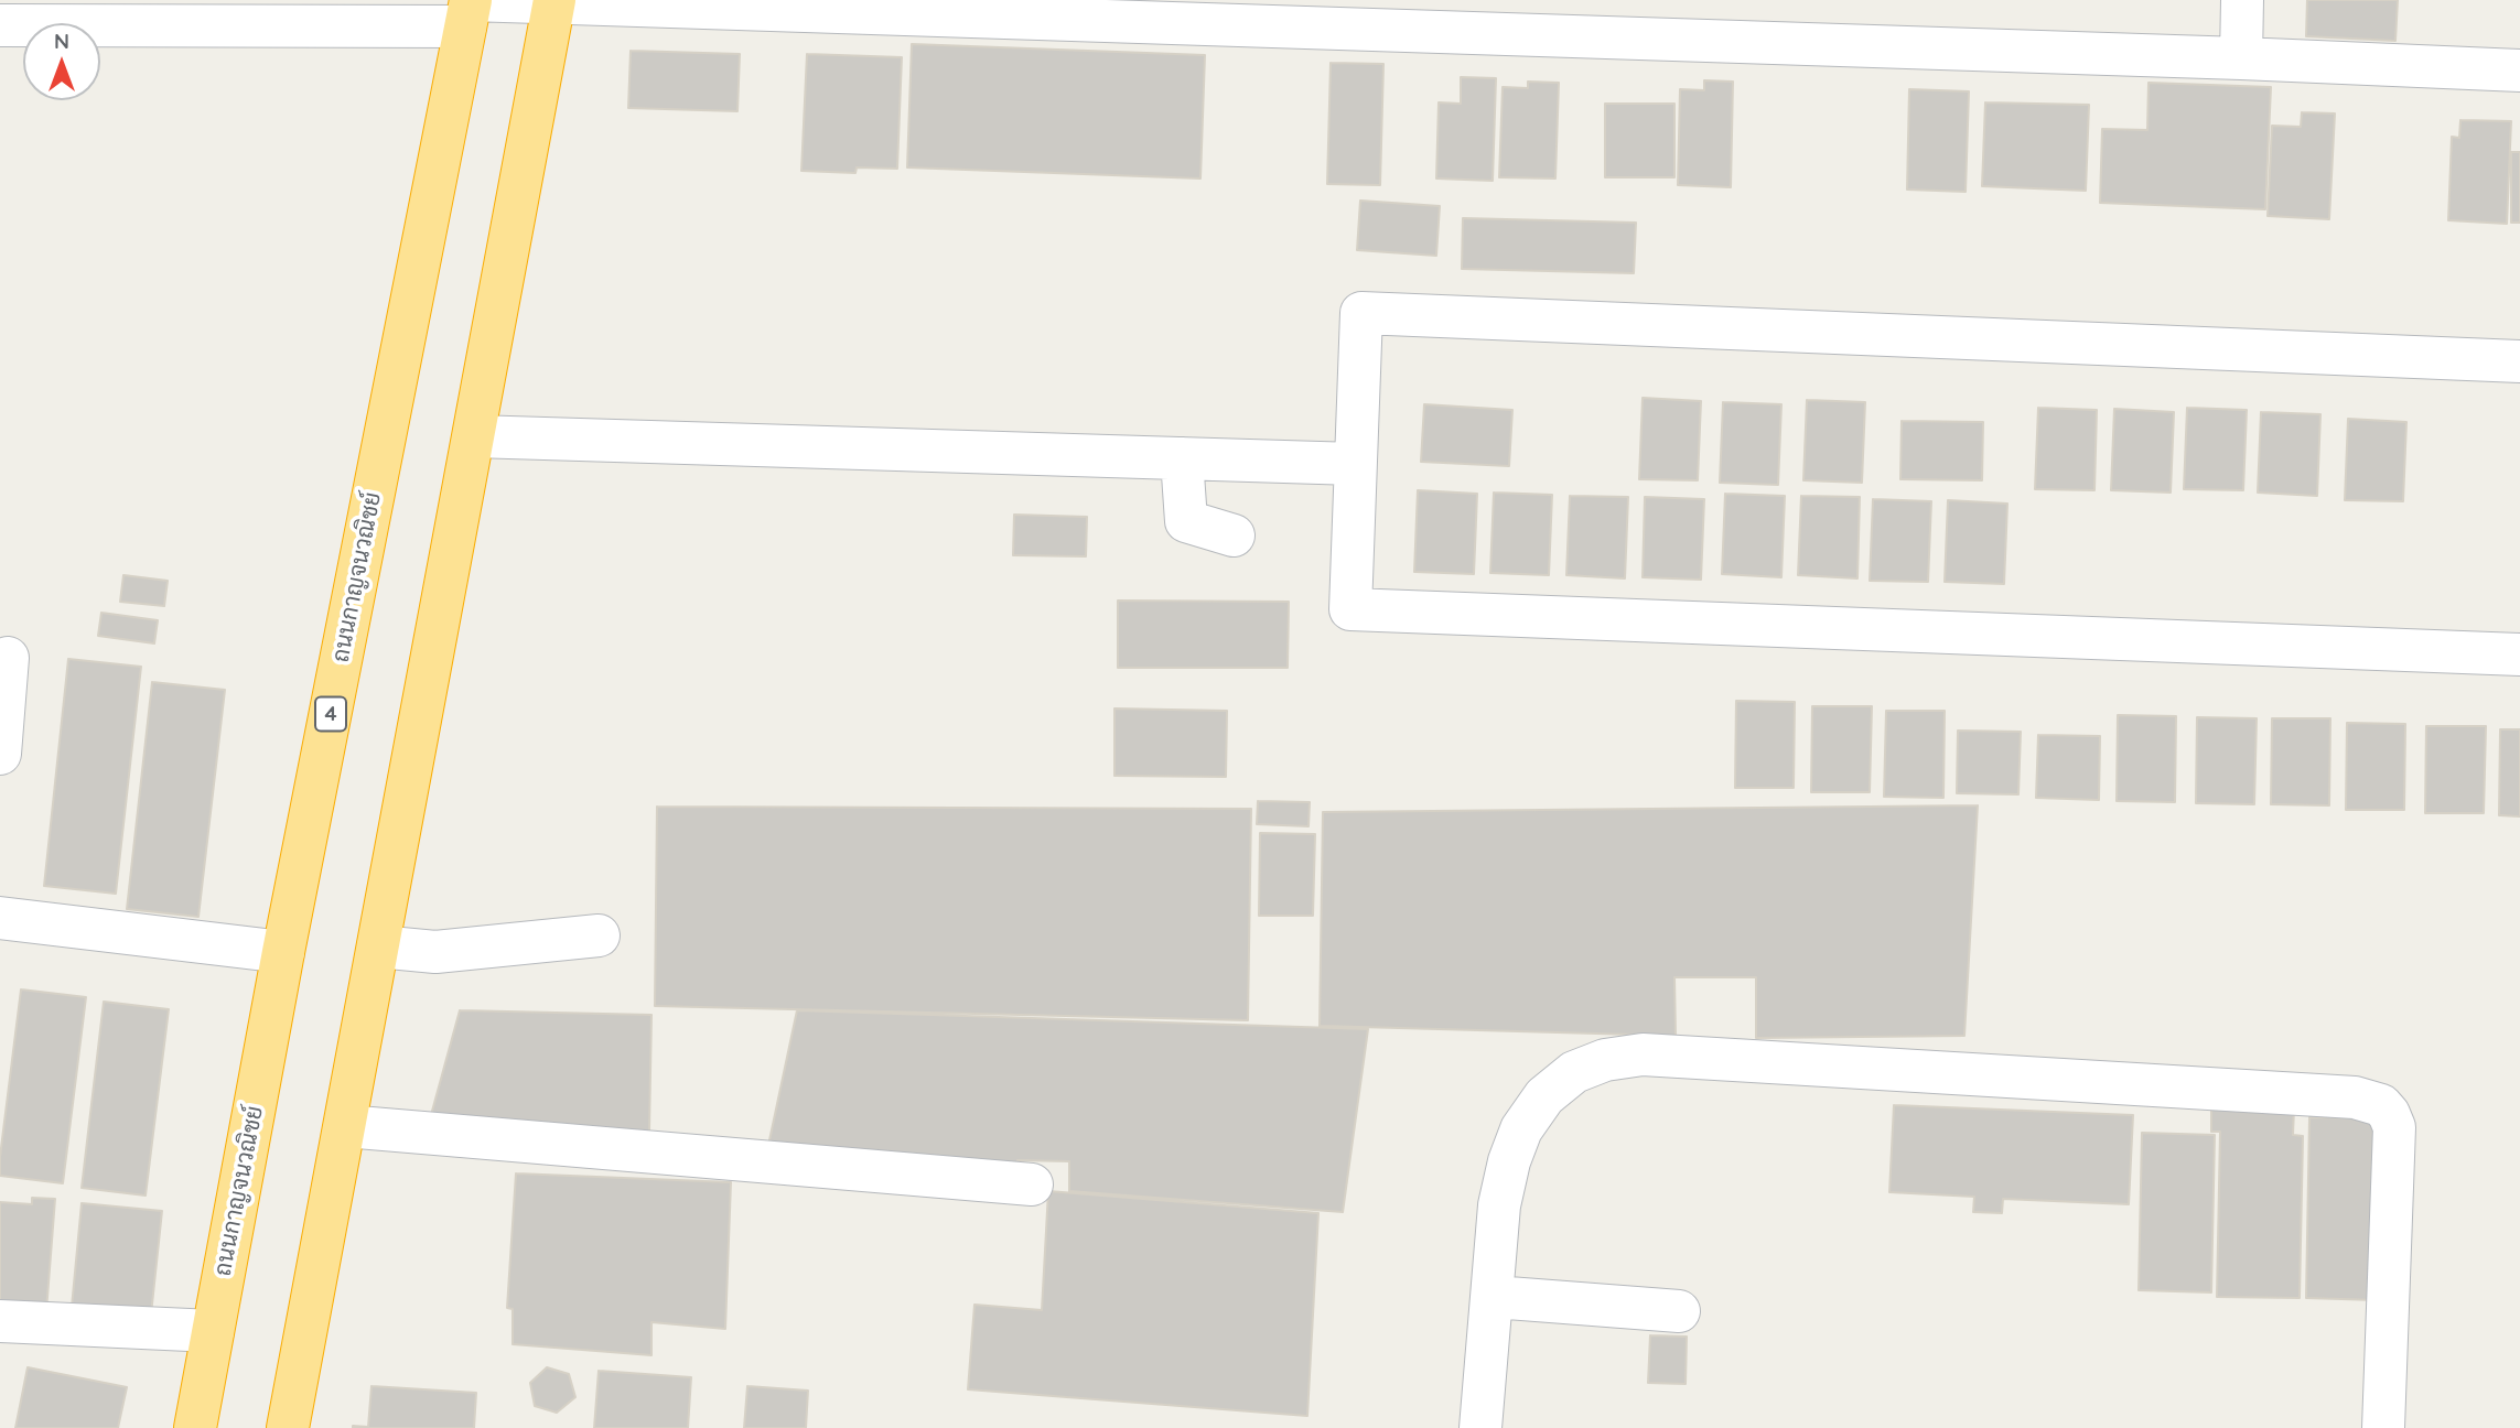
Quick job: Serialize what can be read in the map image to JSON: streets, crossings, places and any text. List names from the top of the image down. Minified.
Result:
{"streets":{"highway":["ถนนกาญจนวณิชย์","4"]},"north":"top"}
